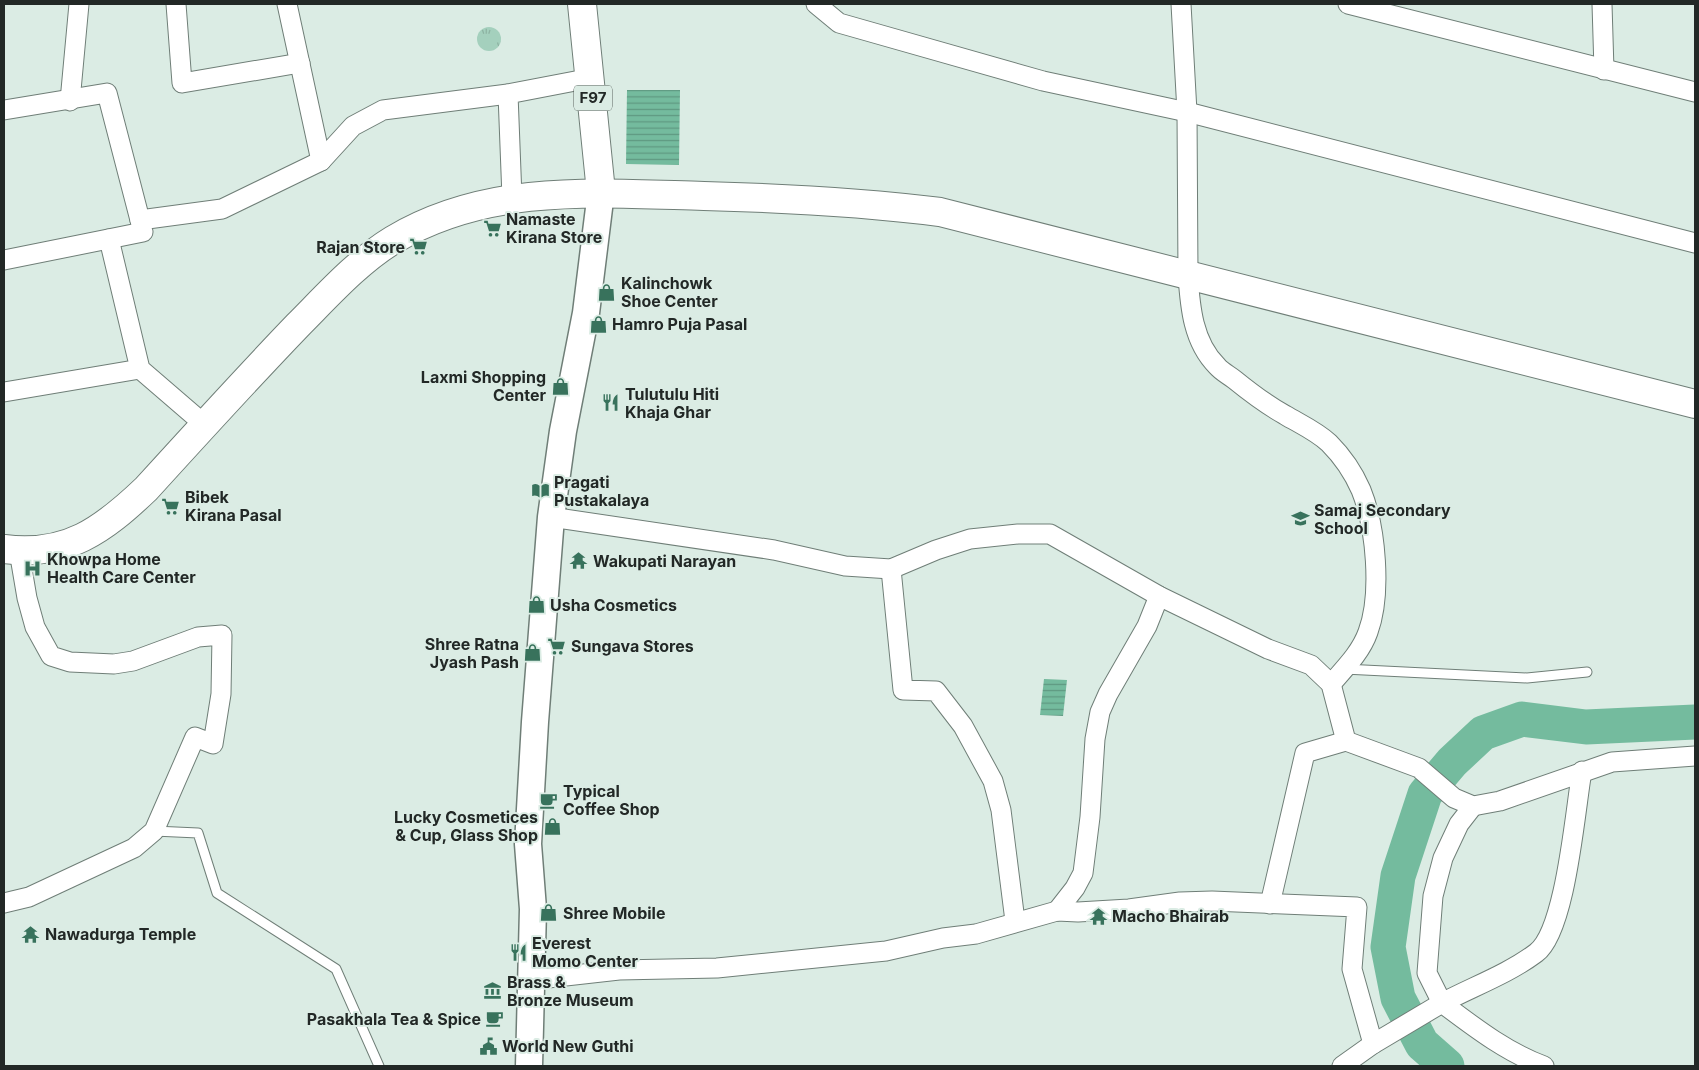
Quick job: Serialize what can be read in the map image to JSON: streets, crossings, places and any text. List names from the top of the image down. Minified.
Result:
{"streets":{"main road":["F97"]},"places":{"supermarket":["Namaste Kirana Store","Rajan Store","Bibek Kirana Pasal","Sungava Stores"],"shop":["Kalinchowk Shoe Center","Hamro Puja Pasal","Laxmi Shopping Center","Usha Cosmetics","Shree Ratna Jyash Pash","Lucky Cosmetices & Cup, Glass Shop","Shree Mobile"],"restaurant":["Tulutulu Hiti Khaja Ghar","Everest Momo Center"],"library":["Pragati Pustakalaya"],"school or university":["Samaj Secondary School"],"temple":["Wakupati Narayan","Macho Bhairab","Nawadurga Temple"],"hospital":["Khowpa Home Health Care Center"],"cafe":["Typical Coffee Shop","Pasakhala Tea & Spice"],"museum":["Brass & Bronze Museum"],"public building":["World New Guthi"]}}
